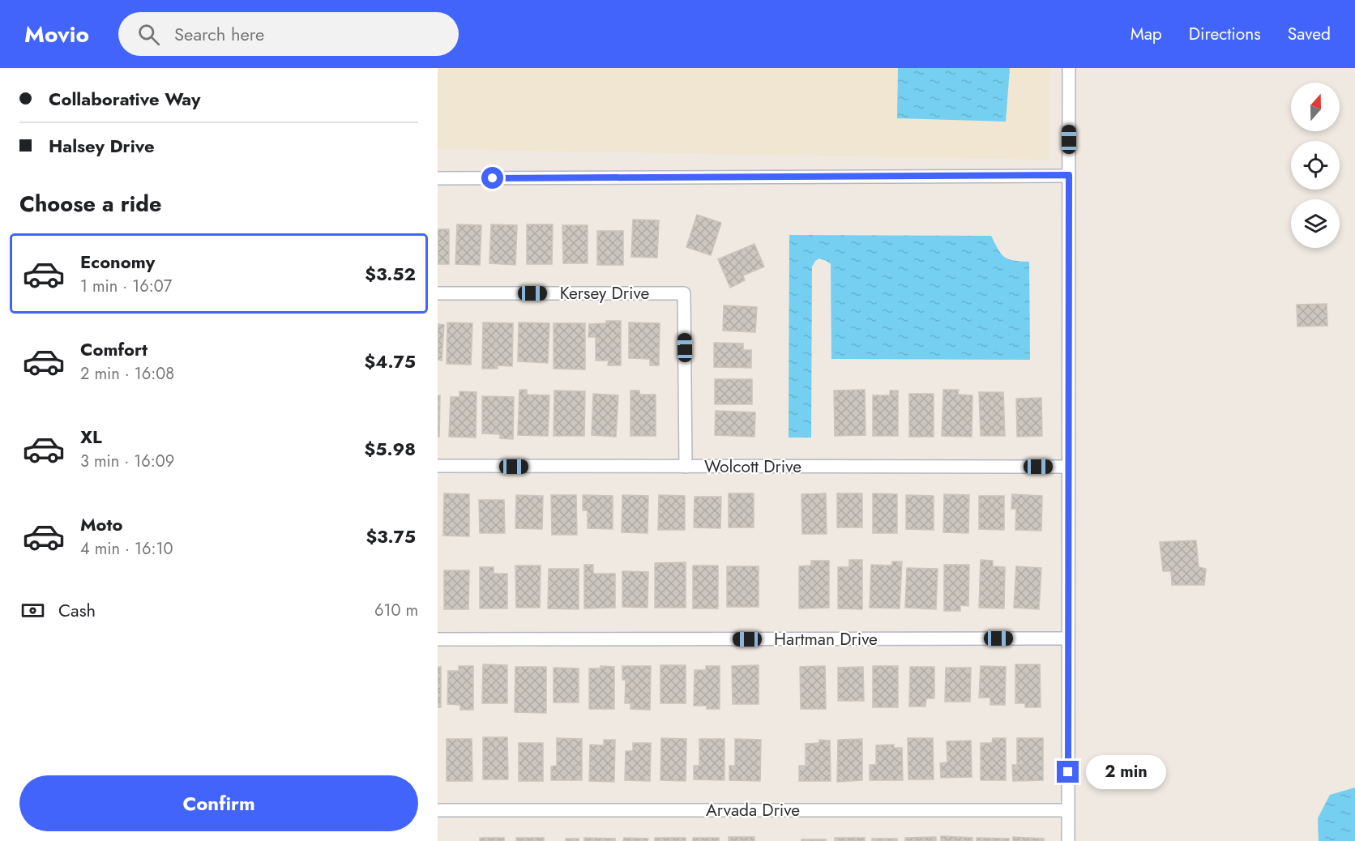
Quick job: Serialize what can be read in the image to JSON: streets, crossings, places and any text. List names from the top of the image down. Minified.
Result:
{"streets":{"street":["Kersey Drive","Wolcott Drive","Hartman Drive","Arvada Drive"]},"crossings":[["Kersey Drive","Wolcott Drive"]],"north":"top","page":{"header":"Movio","search":"Search here","nav":["Map","Directions","Saved"],"banner":["Collaborative Way","Halsey Drive"],"heading":"Choose a ride","list":[{"name":"Economy","note":"1 min · 16:07","value":"$3.52"},{"name":"Comfort","note":"2 min · 16:08","value":"$4.75"},{"name":"XL","note":"3 min · 16:09","value":"$5.98"},{"name":"Moto","note":"4 min · 16:10","value":"$3.75"}],"pay":["Cash","610 m"],"bubble":"2 min","buttons":"Confirm"}}
